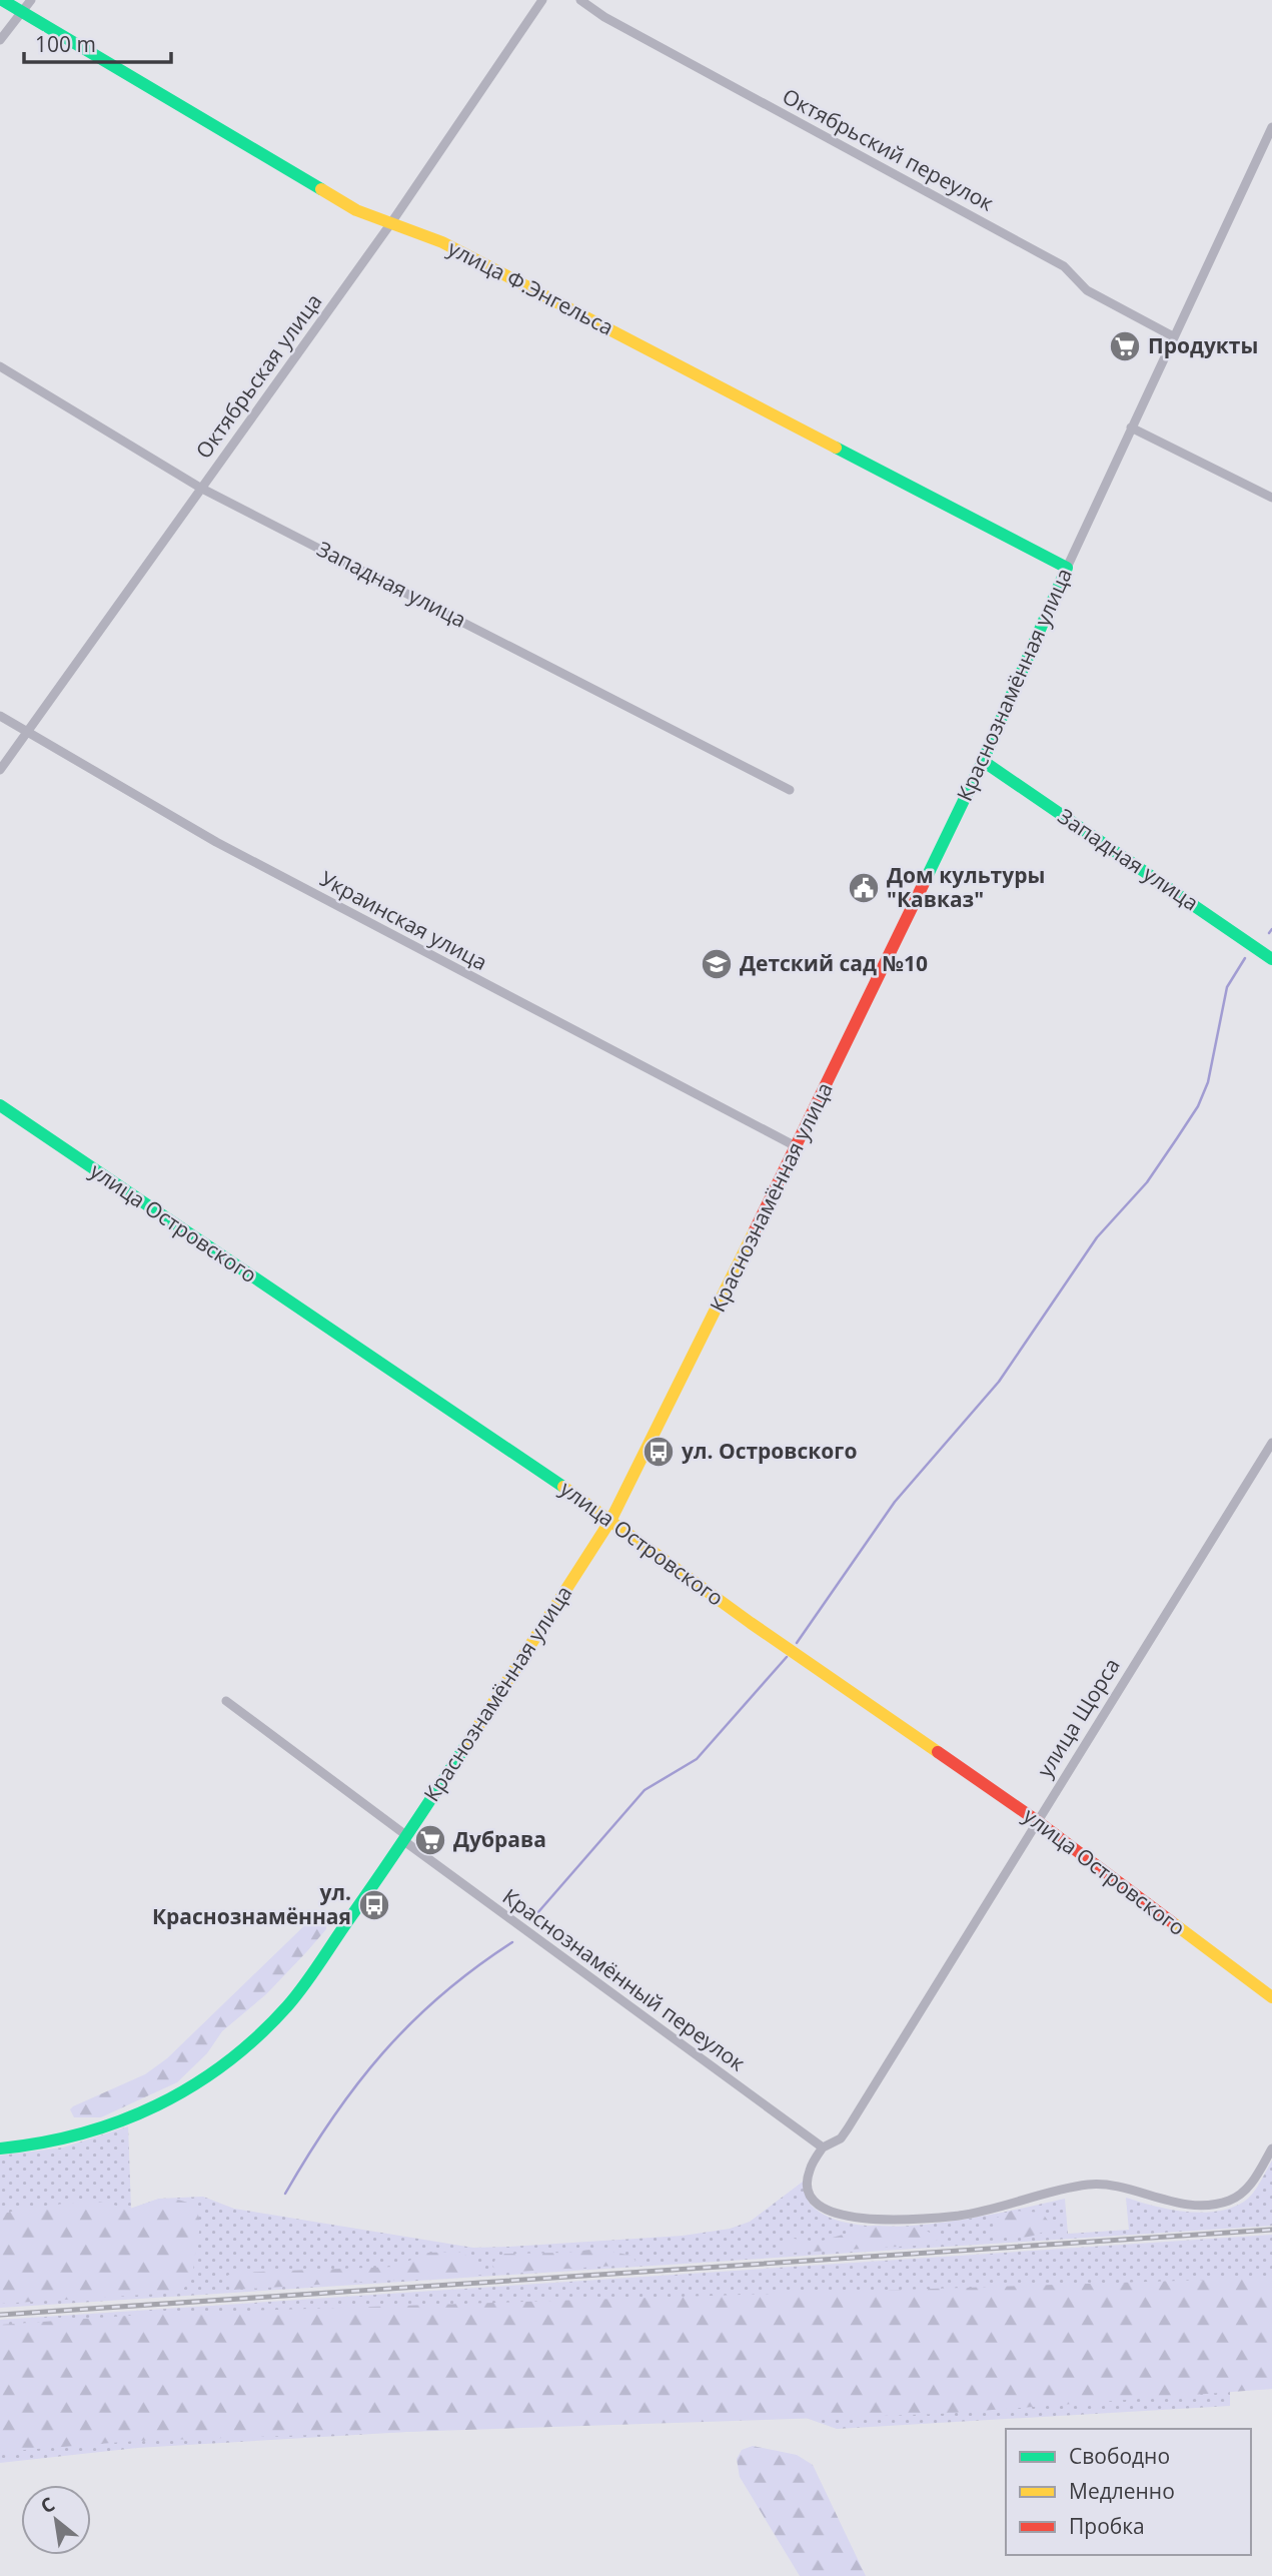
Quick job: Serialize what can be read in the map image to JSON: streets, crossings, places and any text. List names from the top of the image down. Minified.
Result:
{"streets":{"main road":["улица Ф.Энгельса","Западная улица","Краснознамённая улица","улица Островского"],"street":["Октябрьский переулок","Октябрьская улица","Украинская улица","улица Щорса","Краснознамённый переулок"]},"crossings":[["Октябрьский переулок","Краснознамённая улица"],["улица Ф.Энгельса","Октябрьская улица"],["улица Ф.Энгельса","Краснознамённая улица"],["Октябрьская улица","Западная улица"],["Октябрьская улица","Украинская улица"],["Западная улица","Краснознамённая улица"],["Краснознамённая улица","Украинская улица"],["Краснознамённая улица","улица Островского"],["Краснознамённая улица","Краснознамённый переулок"],["улица Островского","улица Щорса"],["улица Щорса","Краснознамённый переулок"]],"places":{"supermarket":["Продукты","Дубрава"],"public building":["Дом культуры \"Кавказ\""],"school or university":["Детский сад №10"],"bus stop":["ул. Островского","ул. Краснознамённая"]},"legend":["Свободно","Медленно","Пробка"],"scale_bar":"100 m","north":"top left"}
